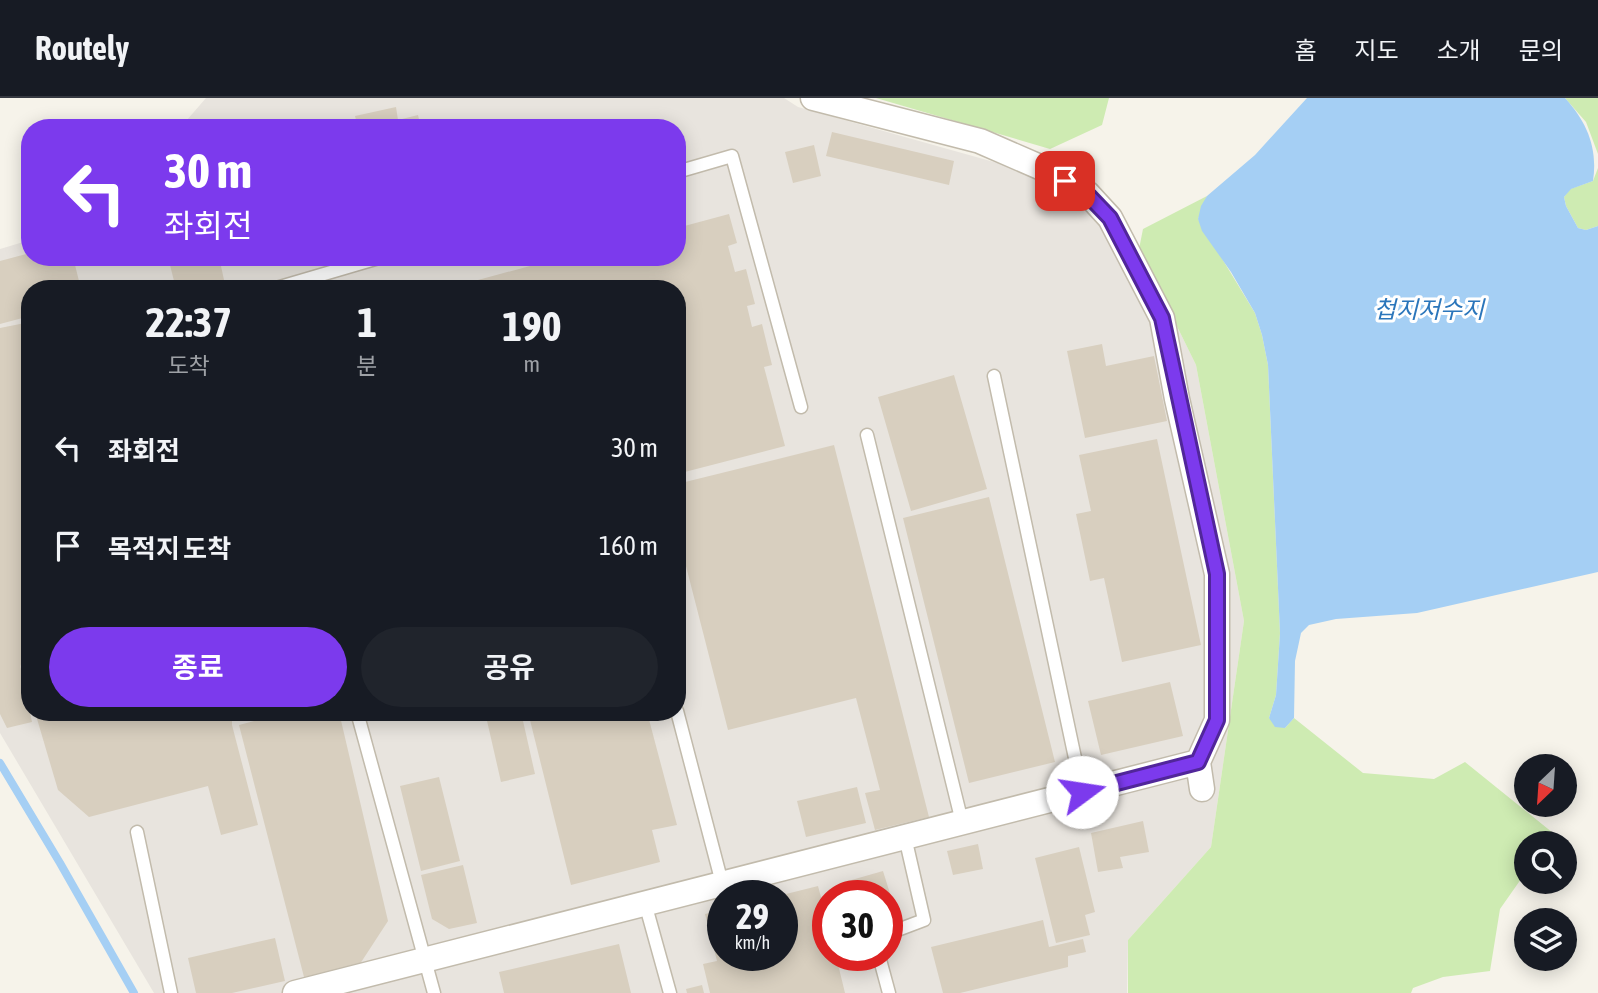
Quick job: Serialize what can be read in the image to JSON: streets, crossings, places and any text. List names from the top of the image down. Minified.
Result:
{"water":["첩지저수지"],"north":"bottom left","page":{"header":"Routely","nav":["홈","지도","소개","문의"],"turn":["30 m","좌회전"],"eta":["22:37","도착","1","분","190","m"],"list":[{"name":"좌회전","value":"30 m"},{"name":"목적지 도착","value":"160 m"}],"buttons":["종료","공유"],"speed":"29 km/h","limit":"30"}}
